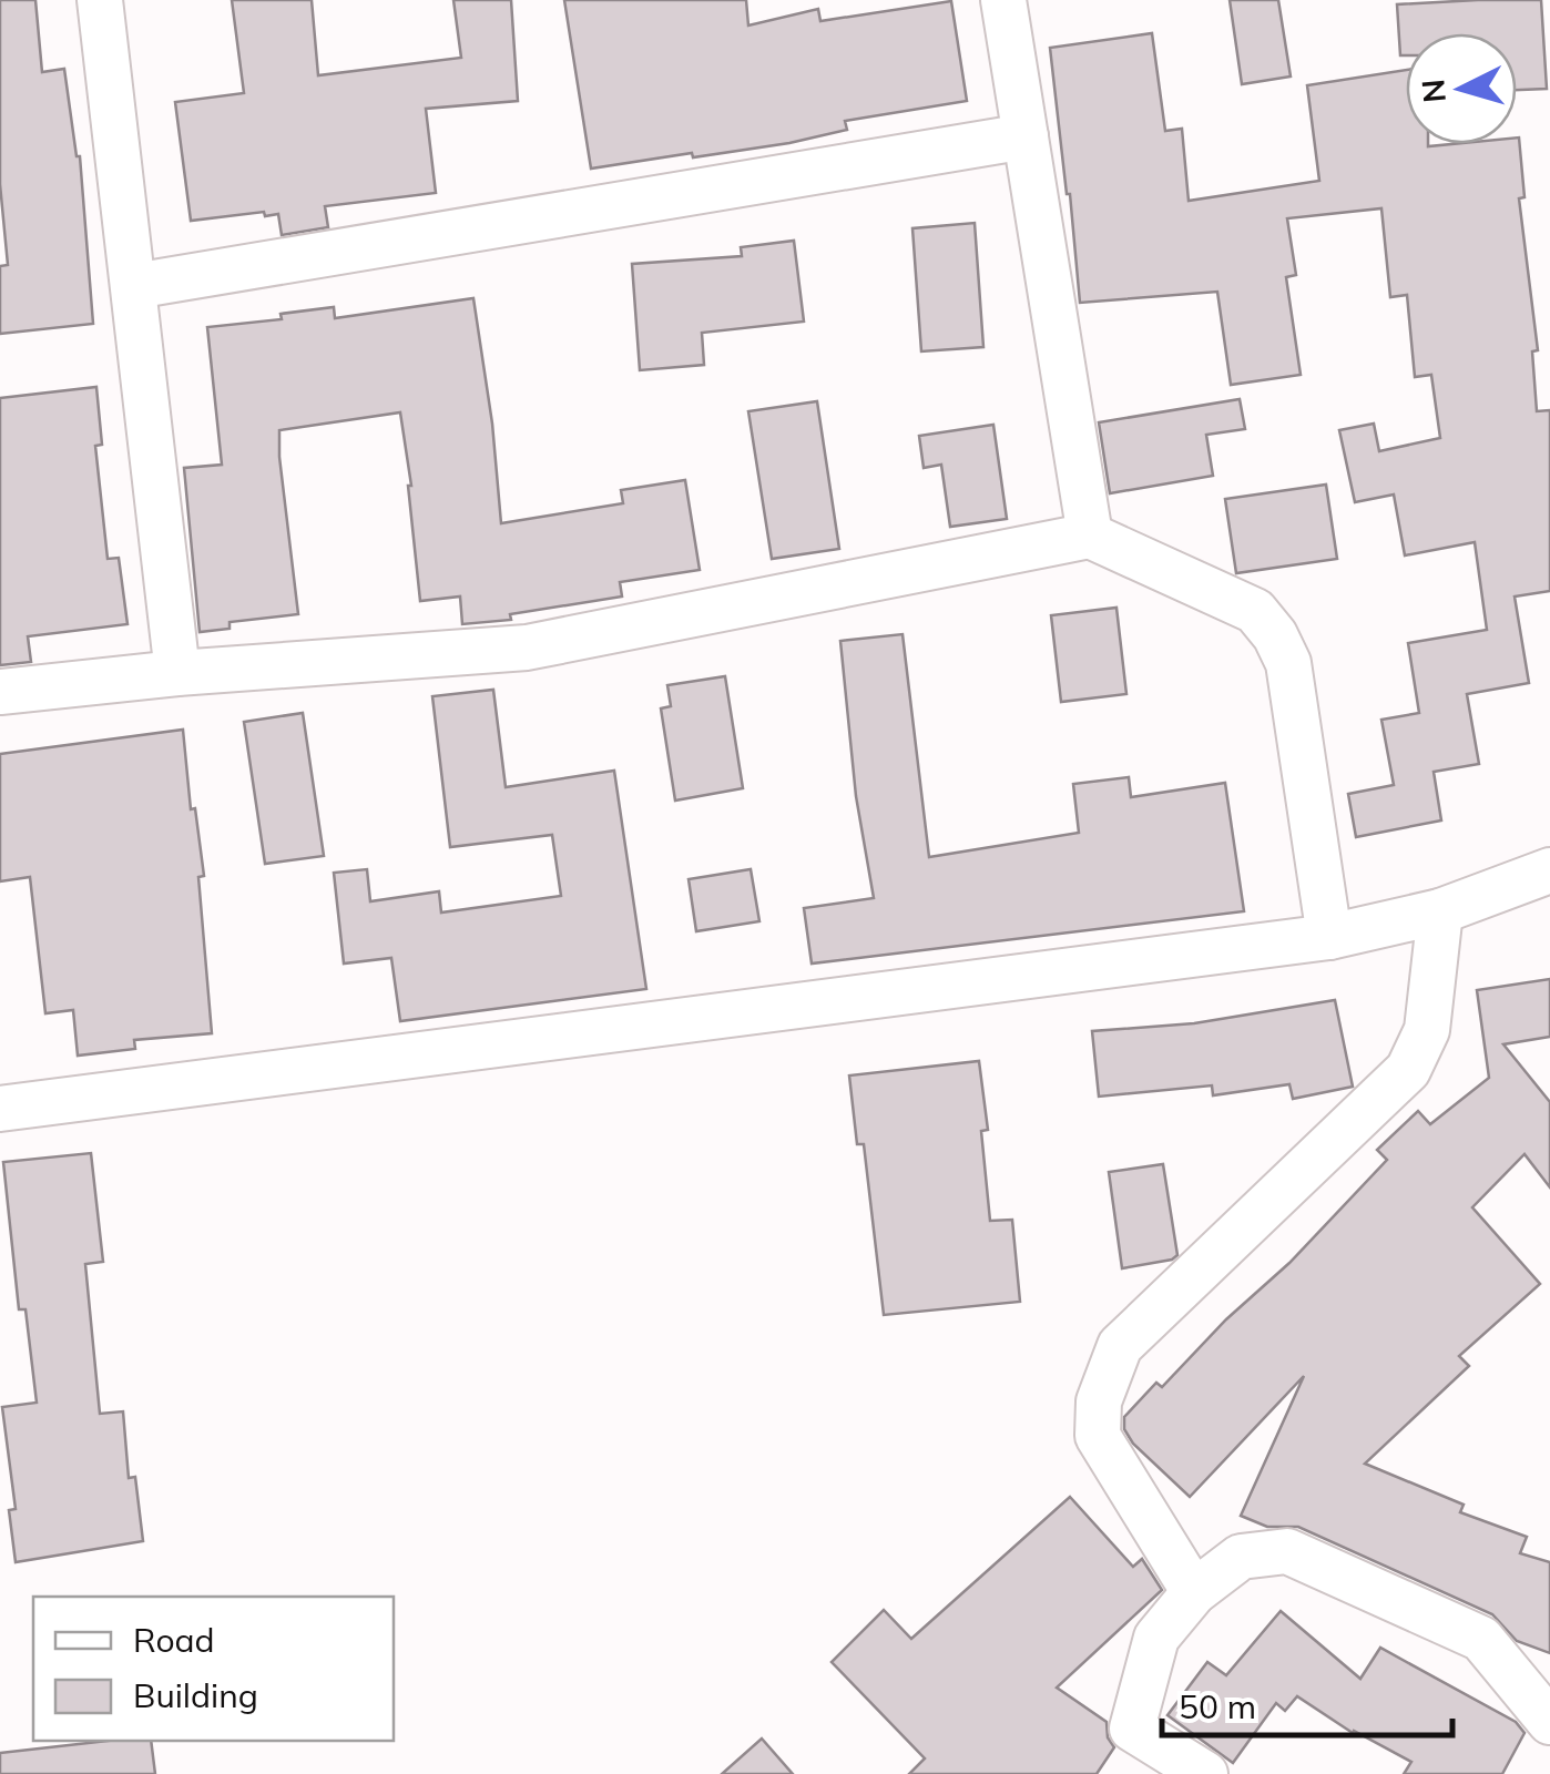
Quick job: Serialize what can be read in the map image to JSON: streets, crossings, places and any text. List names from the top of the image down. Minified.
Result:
{"legend":["Road","Building"],"scale_bar":"50 m","north":"left"}
